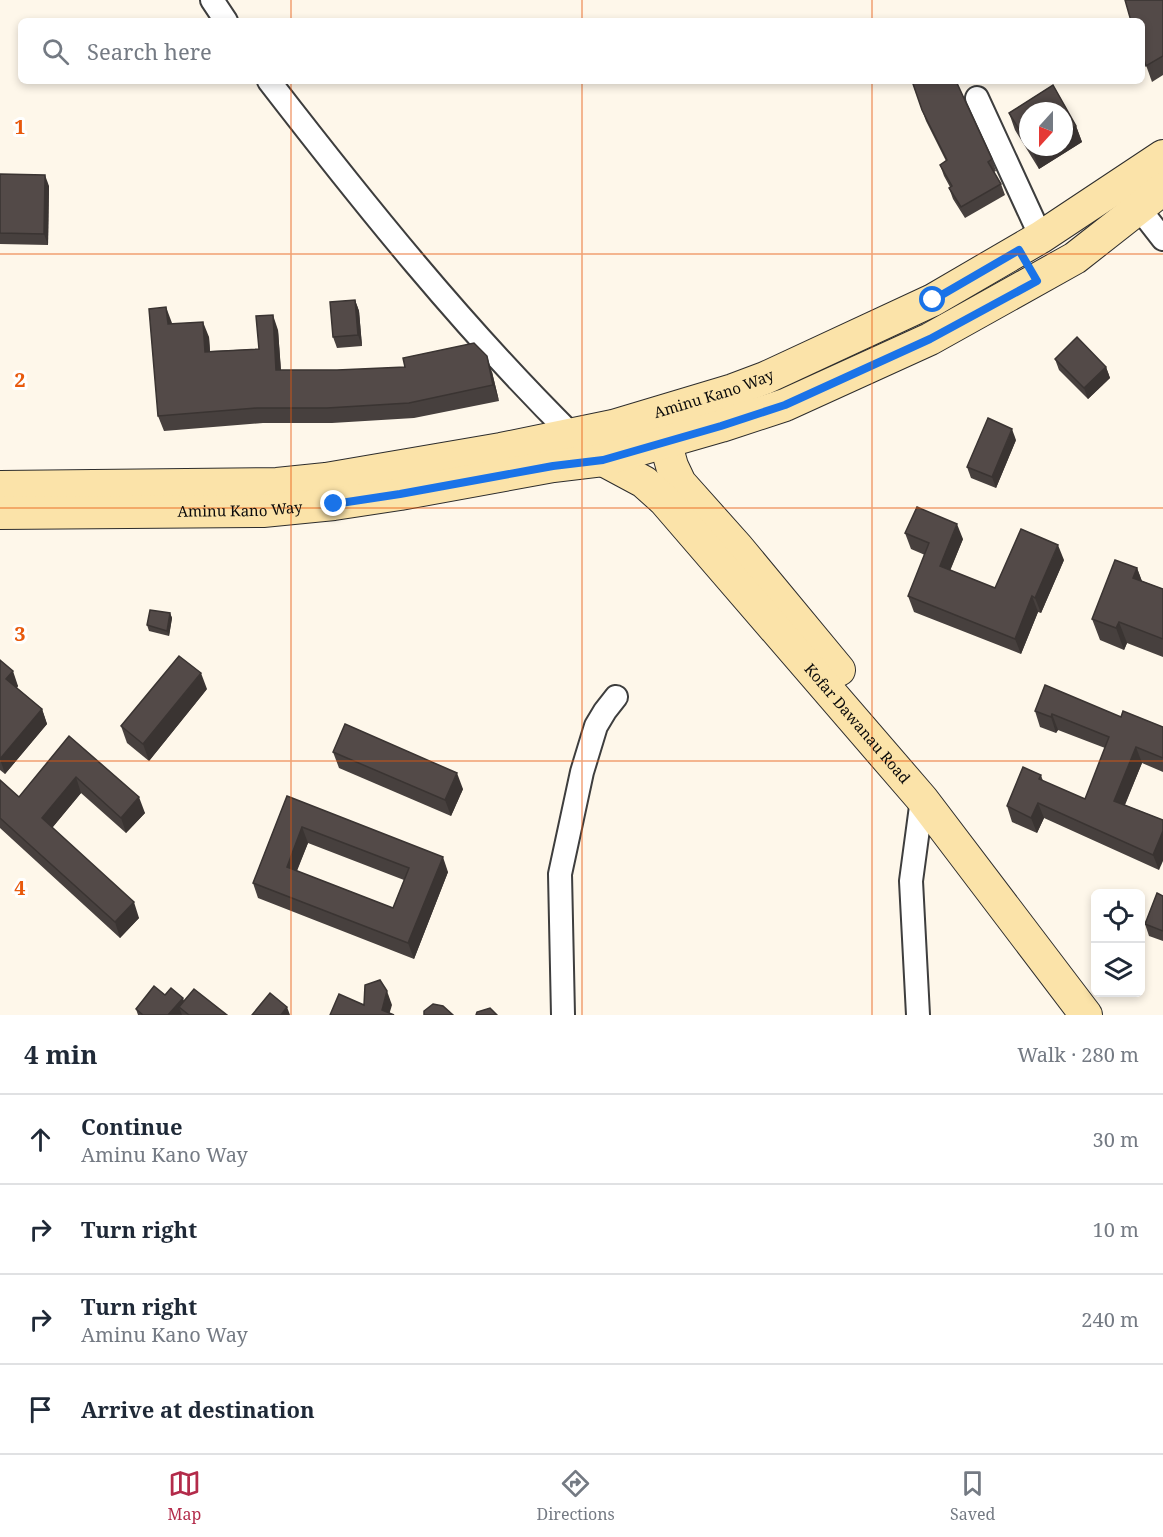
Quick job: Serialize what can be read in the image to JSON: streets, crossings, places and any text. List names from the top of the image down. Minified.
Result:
{"streets":{"main road":["Aminu Kano Way","Kofar Dawanau Road"]},"crossings":[["Aminu Kano Way","Kofar Dawanau Road"]],"north":"bottom","page":{"search":"Search here","heading":["4 min","Walk · 280 m"],"list":[["Continue","Aminu Kano Way","30 m"],["Turn right","10 m"],["Turn right","Aminu Kano Way","240 m"],"Arrive at destination"],"nav":["Map","Directions","Saved"]},"grid":{"rows":["1","2","3","4"]}}
